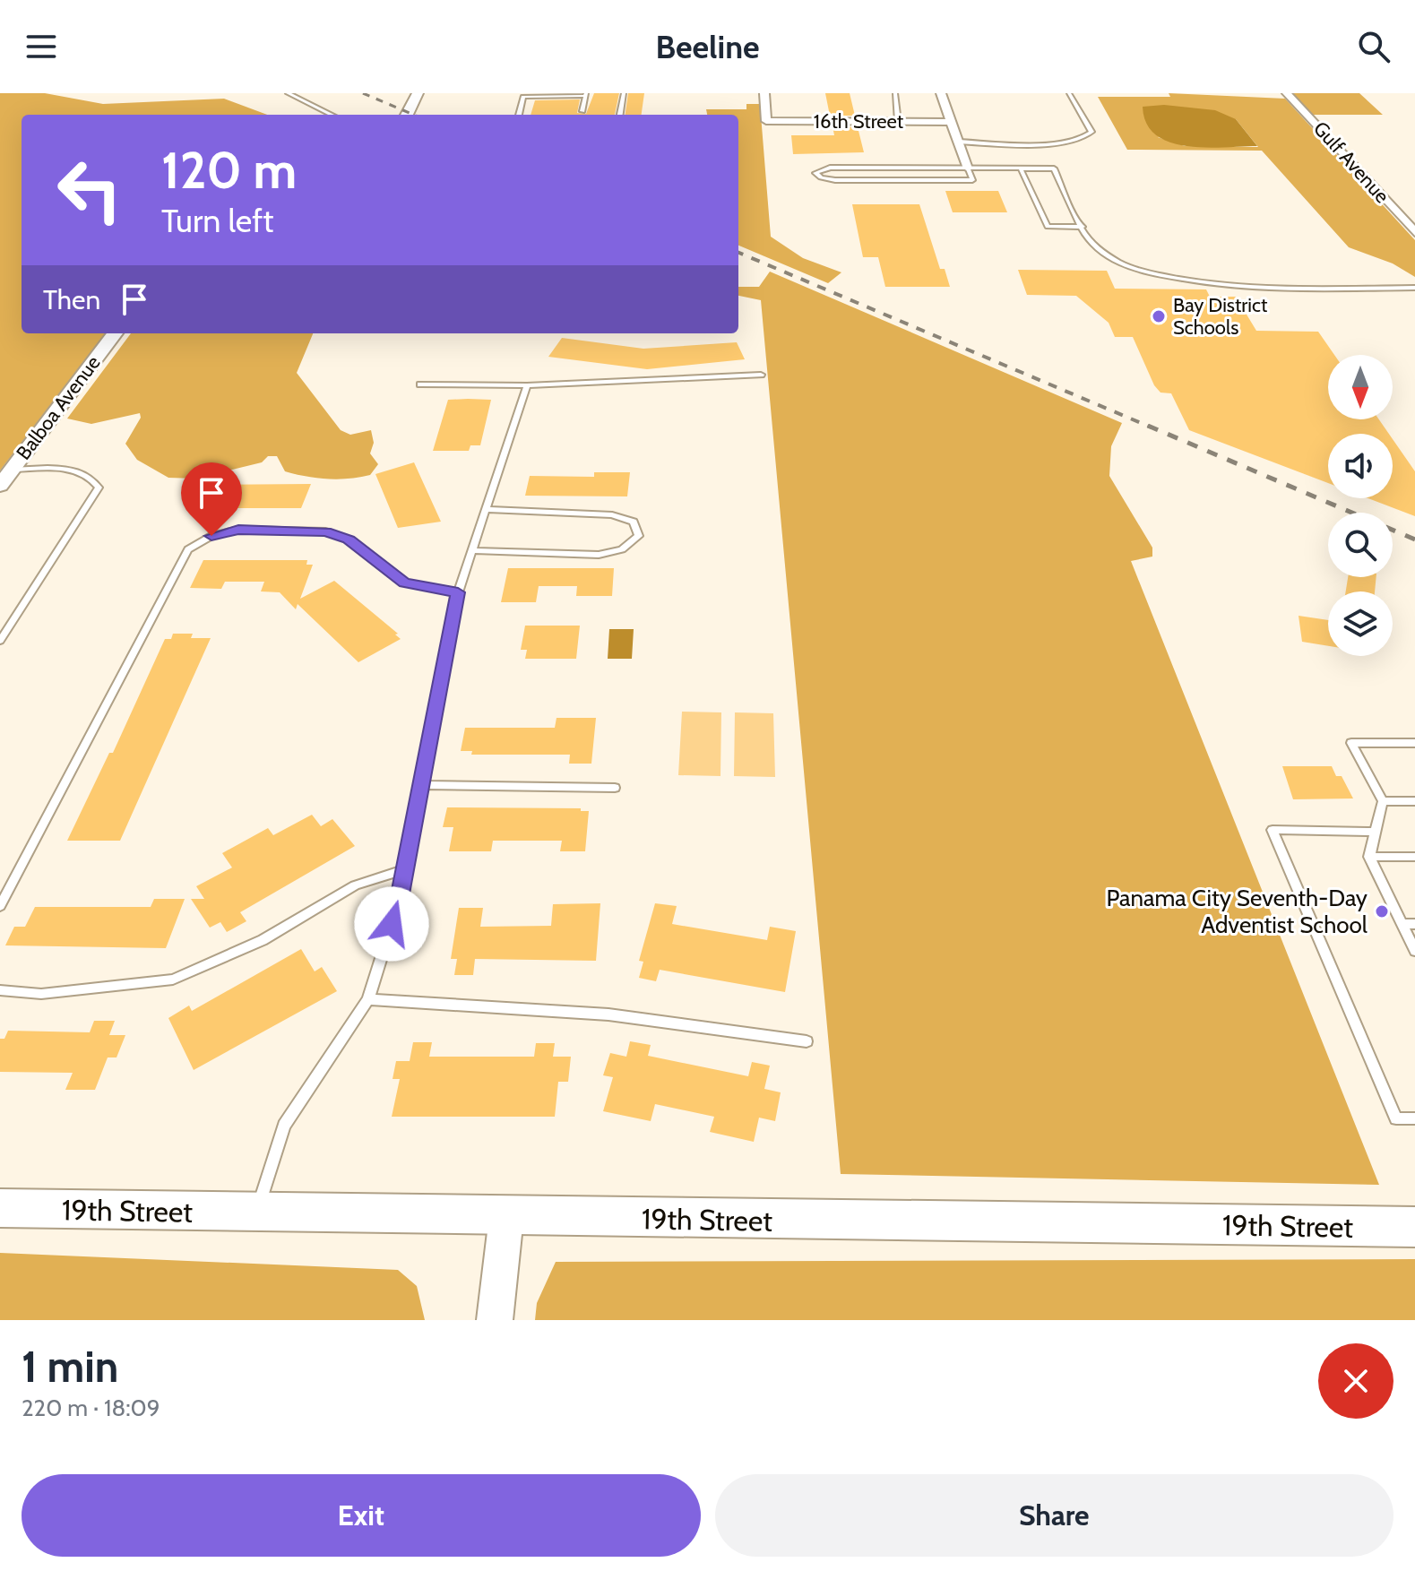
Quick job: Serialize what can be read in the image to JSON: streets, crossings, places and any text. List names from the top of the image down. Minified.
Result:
{"streets":{"main road":["19th Street"],"street":["16th Street","Gulf Avenue","Balboa Avenue"]},"places":["Bay District Schools","Panama City Seventh-Day Adventist School"],"north":"bottom","page":{"header":"Beeline","turn":["120 m","Turn left"],"then":"Then","heading":["1 min","220 m · 18:09"],"buttons":["Exit","Share"]}}
